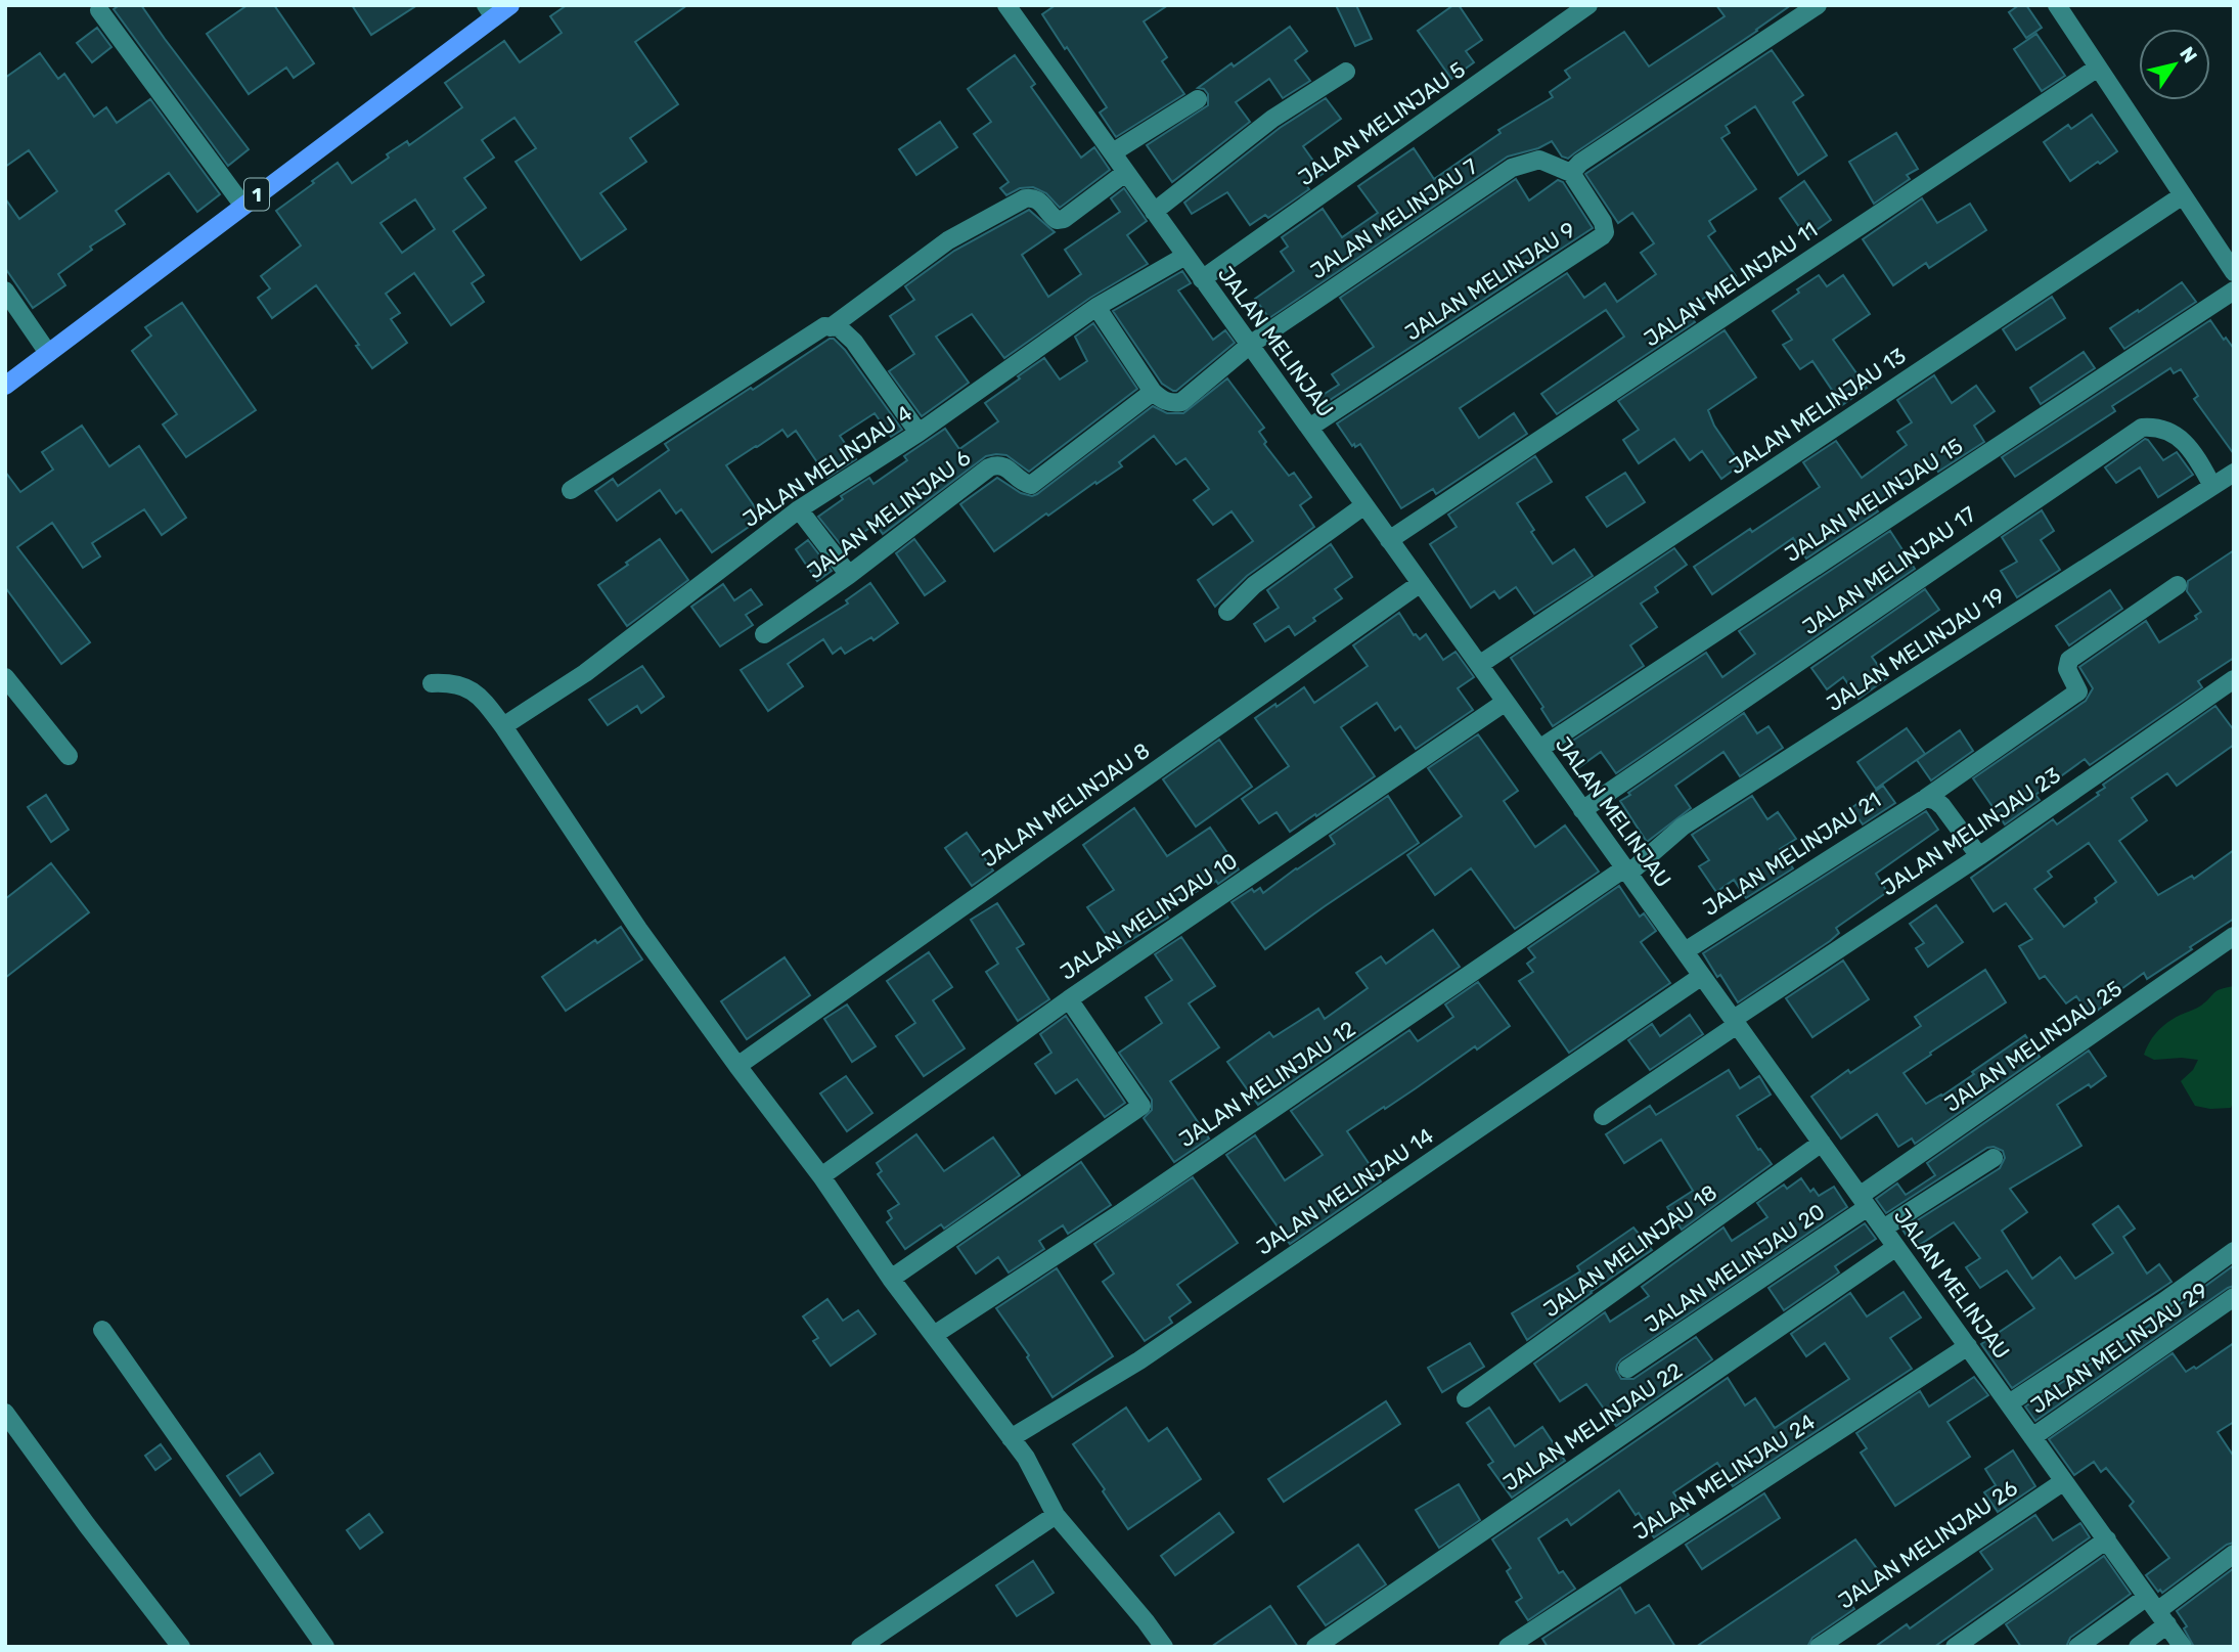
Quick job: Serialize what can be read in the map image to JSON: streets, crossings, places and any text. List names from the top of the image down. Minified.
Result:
{"streets":{"main road":["1"],"street":["JALAN MELINJAU 5","JALAN MELINJAU 7","JALAN MELINJAU 9","JALAN MELINJAU 11","JALAN MELINJAU","JALAN MELINJAU 13","JALAN MELINJAU 4","JALAN MELINJAU 15","JALAN MELINJAU 6","JALAN MELINJAU 17","JALAN MELINJAU 19","JALAN MELINJAU 8","JALAN MELINJAU 23","JALAN MELINJAU 21","JALAN MELINJAU 10","JALAN MELINJAU 25","JALAN MELINJAU 12","JALAN MELINJAU 14","JALAN MELINJAU 18","JALAN MELINJAU 20","JALAN MELINJAU 29","JALAN MELINJAU 22","JALAN MELINJAU 24","JALAN MELINJAU 26"]},"crossings":[["JALAN MELINJAU 5","JALAN MELINJAU"],["JALAN MELINJAU 7","JALAN MELINJAU 9"],["JALAN MELINJAU 7","JALAN MELINJAU"],["JALAN MELINJAU 9","JALAN MELINJAU"],["JALAN MELINJAU 11","JALAN MELINJAU"],["JALAN MELINJAU","JALAN MELINJAU 13"],["JALAN MELINJAU","JALAN MELINJAU 4"],["JALAN MELINJAU","JALAN MELINJAU 15"],["JALAN MELINJAU","JALAN MELINJAU 17"],["JALAN MELINJAU","JALAN MELINJAU 19"],["JALAN MELINJAU","JALAN MELINJAU 8"],["JALAN MELINJAU","JALAN MELINJAU 23"],["JALAN MELINJAU","JALAN MELINJAU 21"],["JALAN MELINJAU","JALAN MELINJAU 10"],["JALAN MELINJAU","JALAN MELINJAU 25"],["JALAN MELINJAU","JALAN MELINJAU 12"],["JALAN MELINJAU","JALAN MELINJAU 14"],["JALAN MELINJAU","JALAN MELINJAU 18"],["JALAN MELINJAU","JALAN MELINJAU 20"],["JALAN MELINJAU","JALAN MELINJAU 29"],["JALAN MELINJAU","JALAN MELINJAU 22"],["JALAN MELINJAU","JALAN MELINJAU 24"],["JALAN MELINJAU","JALAN MELINJAU 26"],["JALAN MELINJAU 17","JALAN MELINJAU 19"],["JALAN MELINJAU 19","JALAN MELINJAU 12"],["JALAN MELINJAU 25","JALAN MELINJAU 20"]],"north":"top right"}
